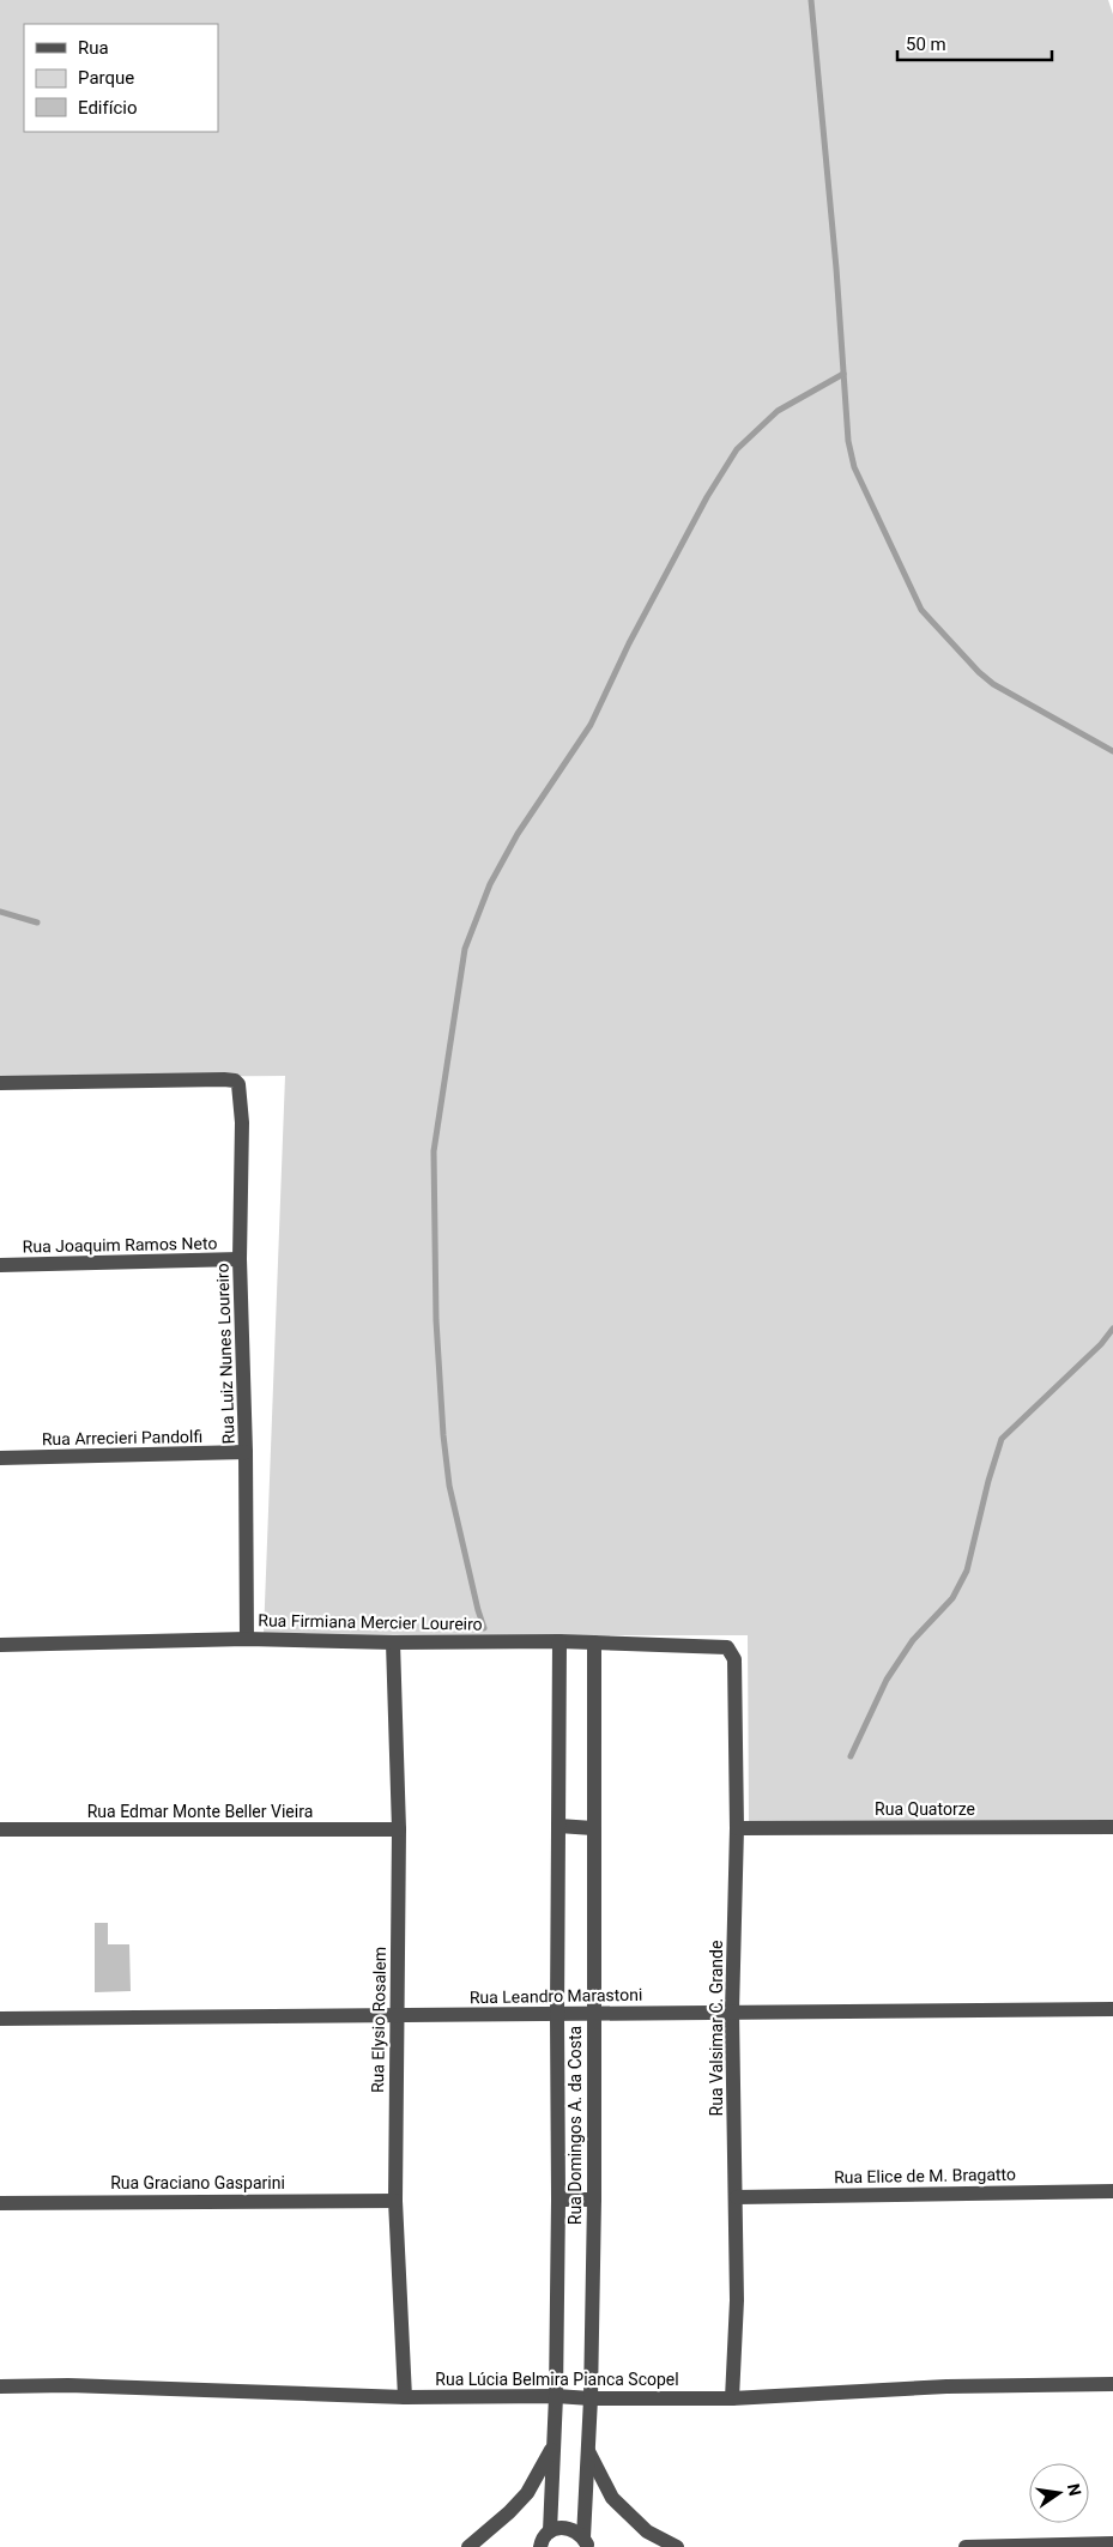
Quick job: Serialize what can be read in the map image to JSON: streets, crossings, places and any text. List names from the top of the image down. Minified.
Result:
{"streets":{"street":["Rua Joaquim Ramos Neto","Rua Luiz Nunes Loureiro","Rua Arrecieri Pandolfi","Rua Firmiana Mercier Loureiro","Rua Quatorze","Rua Edmar Monte Beller Vieira","Rua Leandro Marastoni","Rua Elysio Rosalem","Rua Valsimar C. Grande","Rua Domingos A. da Costa","Rua Elice de M. Bragatto","Rua Graciano Gasparini","Rua Lúcia Belmira Pianca Scopel"]},"crossings":[["Rua Joaquim Ramos Neto","Rua Luiz Nunes Loureiro"],["Rua Luiz Nunes Loureiro","Rua Arrecieri Pandolfi"],["Rua Luiz Nunes Loureiro","Rua Firmiana Mercier Loureiro"],["Rua Firmiana Mercier Loureiro","Rua Elysio Rosalem"],["Rua Firmiana Mercier Loureiro","Rua Valsimar C. Grande"],["Rua Firmiana Mercier Loureiro","Rua Domingos A. da Costa"],["Rua Quatorze","Rua Valsimar C. Grande"],["Rua Edmar Monte Beller Vieira","Rua Elysio Rosalem"],["Rua Leandro Marastoni","Rua Elysio Rosalem"],["Rua Leandro Marastoni","Rua Valsimar C. Grande"],["Rua Leandro Marastoni","Rua Domingos A. da Costa"],["Rua Elysio Rosalem","Rua Graciano Gasparini"],["Rua Elysio Rosalem","Rua Lúcia Belmira Pianca Scopel"],["Rua Valsimar C. Grande","Rua Elice de M. Bragatto"],["Rua Valsimar C. Grande","Rua Lúcia Belmira Pianca Scopel"],["Rua Domingos A. da Costa","Rua Lúcia Belmira Pianca Scopel"]],"legend":["Rua","Parque","Edifício"],"scale_bar":"50 m","north":"right"}
